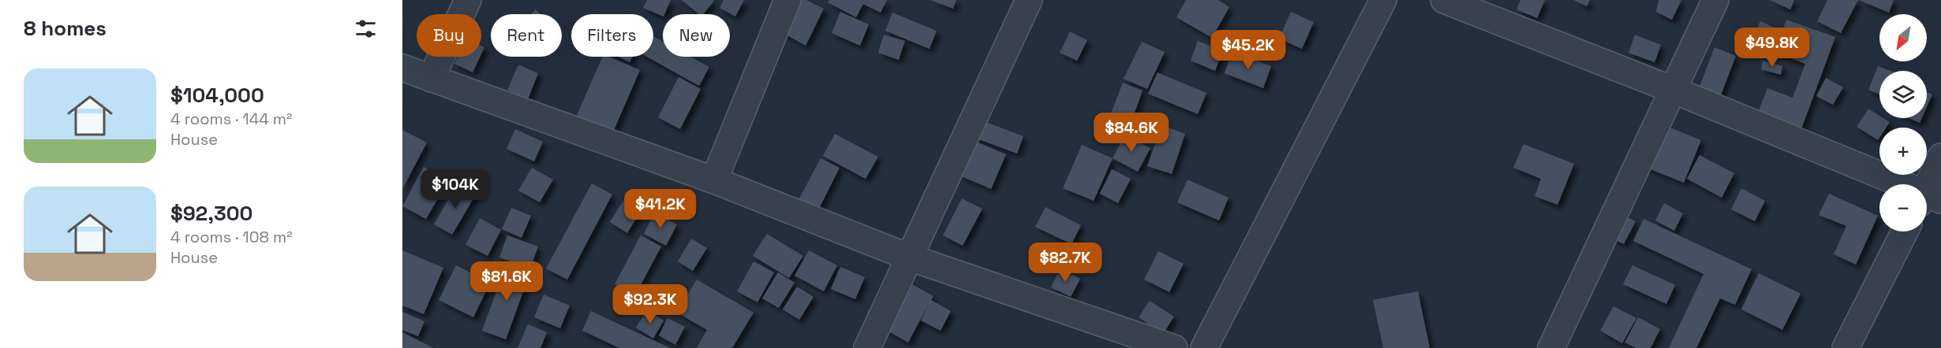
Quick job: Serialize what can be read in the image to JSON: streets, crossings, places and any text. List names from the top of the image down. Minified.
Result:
{"north":"bottom left","page":{"heading":"8 homes","map_buttons":["+","−"],"chip":["Buy","Rent","Filters","New"],"price":["$49.8K","$45.2K","$84.6K","$104K","$41.2K","$82.7K","$81.6K","$92.3K"],"list":[{"name":"$104,000","note":"4 rooms · 144 m² · House"},{"name":"$92,300","note":"4 rooms · 108 m² · House"}]}}
